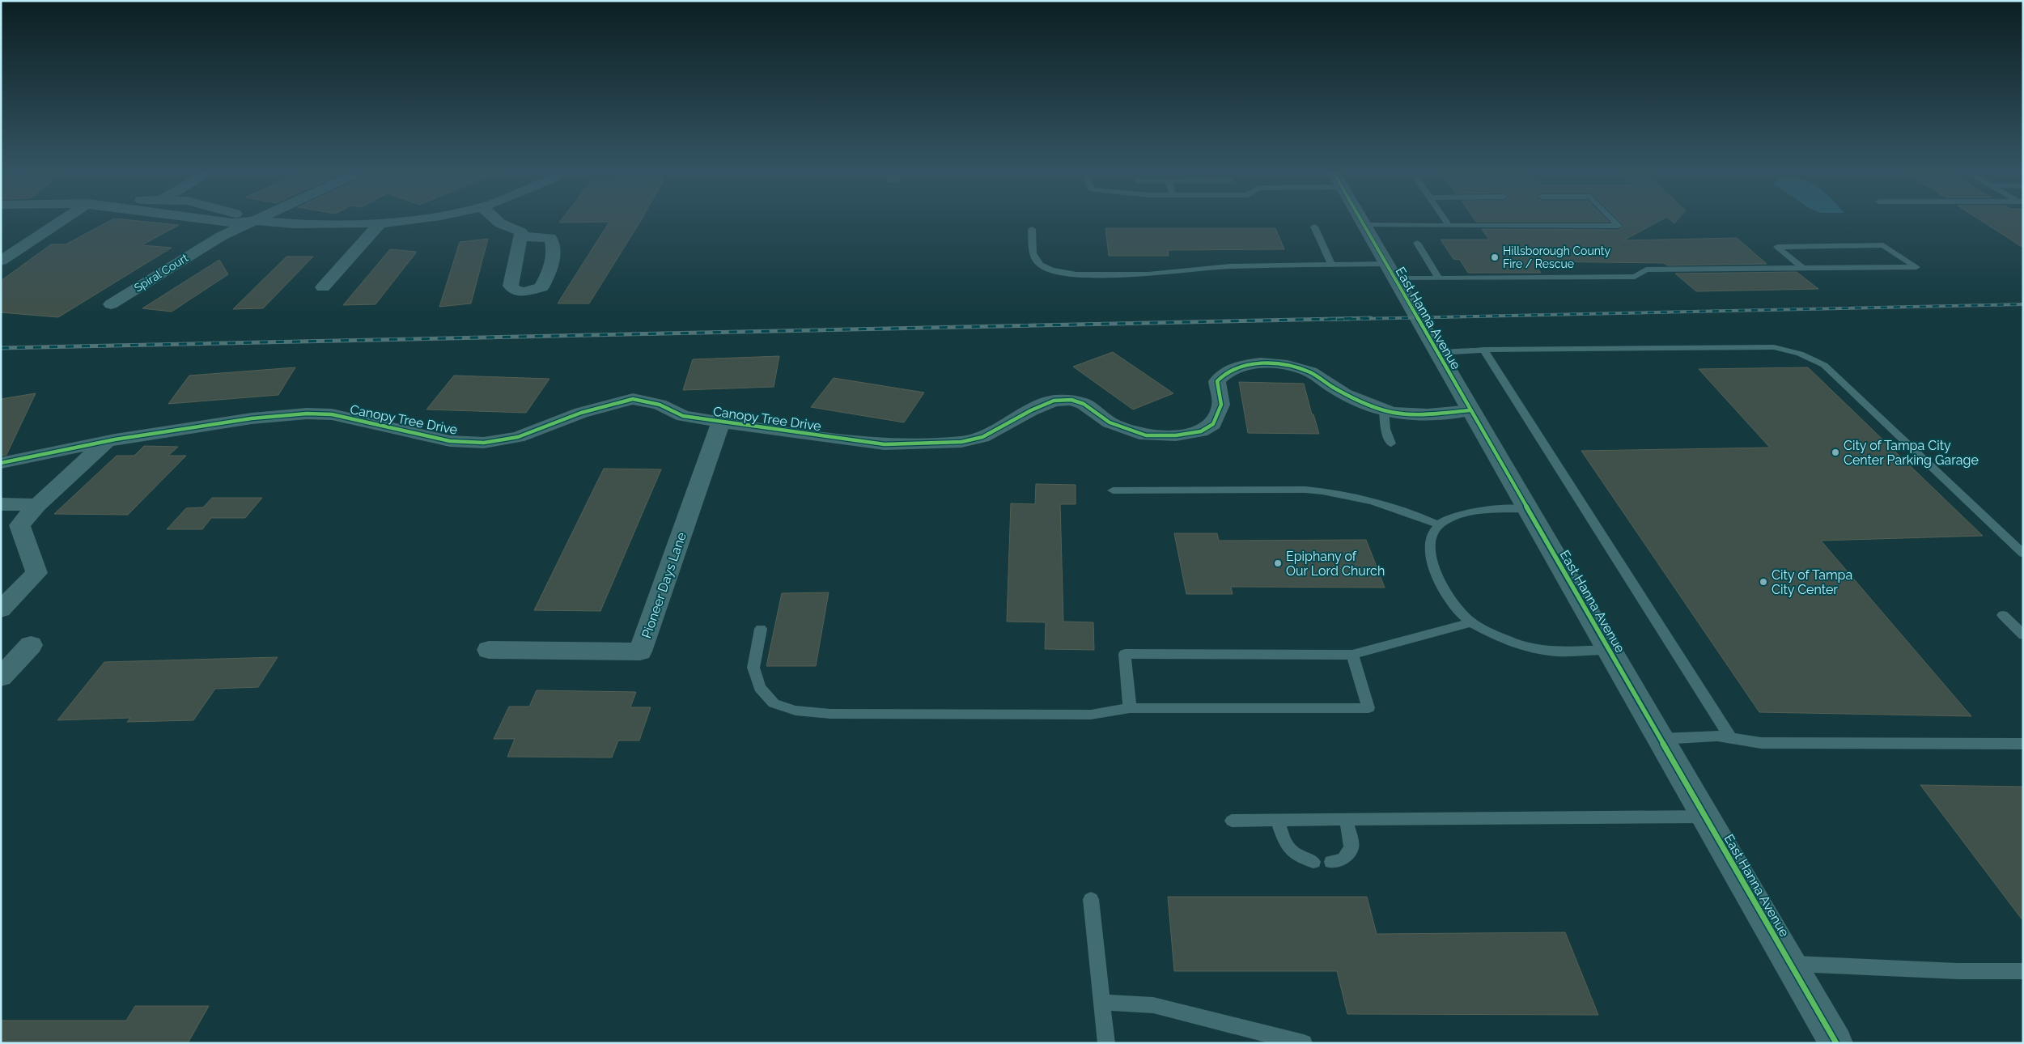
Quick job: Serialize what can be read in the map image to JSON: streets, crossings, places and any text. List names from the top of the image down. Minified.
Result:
{"streets":{"street":["Spiral Court","East Hanna Avenue","Canopy Tree Drive","Pioneer Days Lane"]},"crossings":[["East Hanna Avenue","Canopy Tree Drive"],["Canopy Tree Drive","Pioneer Days Lane"]],"places":["Hillsborough County Fire / Rescue","City of Tampa City Center Parking Garage","Epiphany of Our Lord Church","City of Tampa City Center"]}
